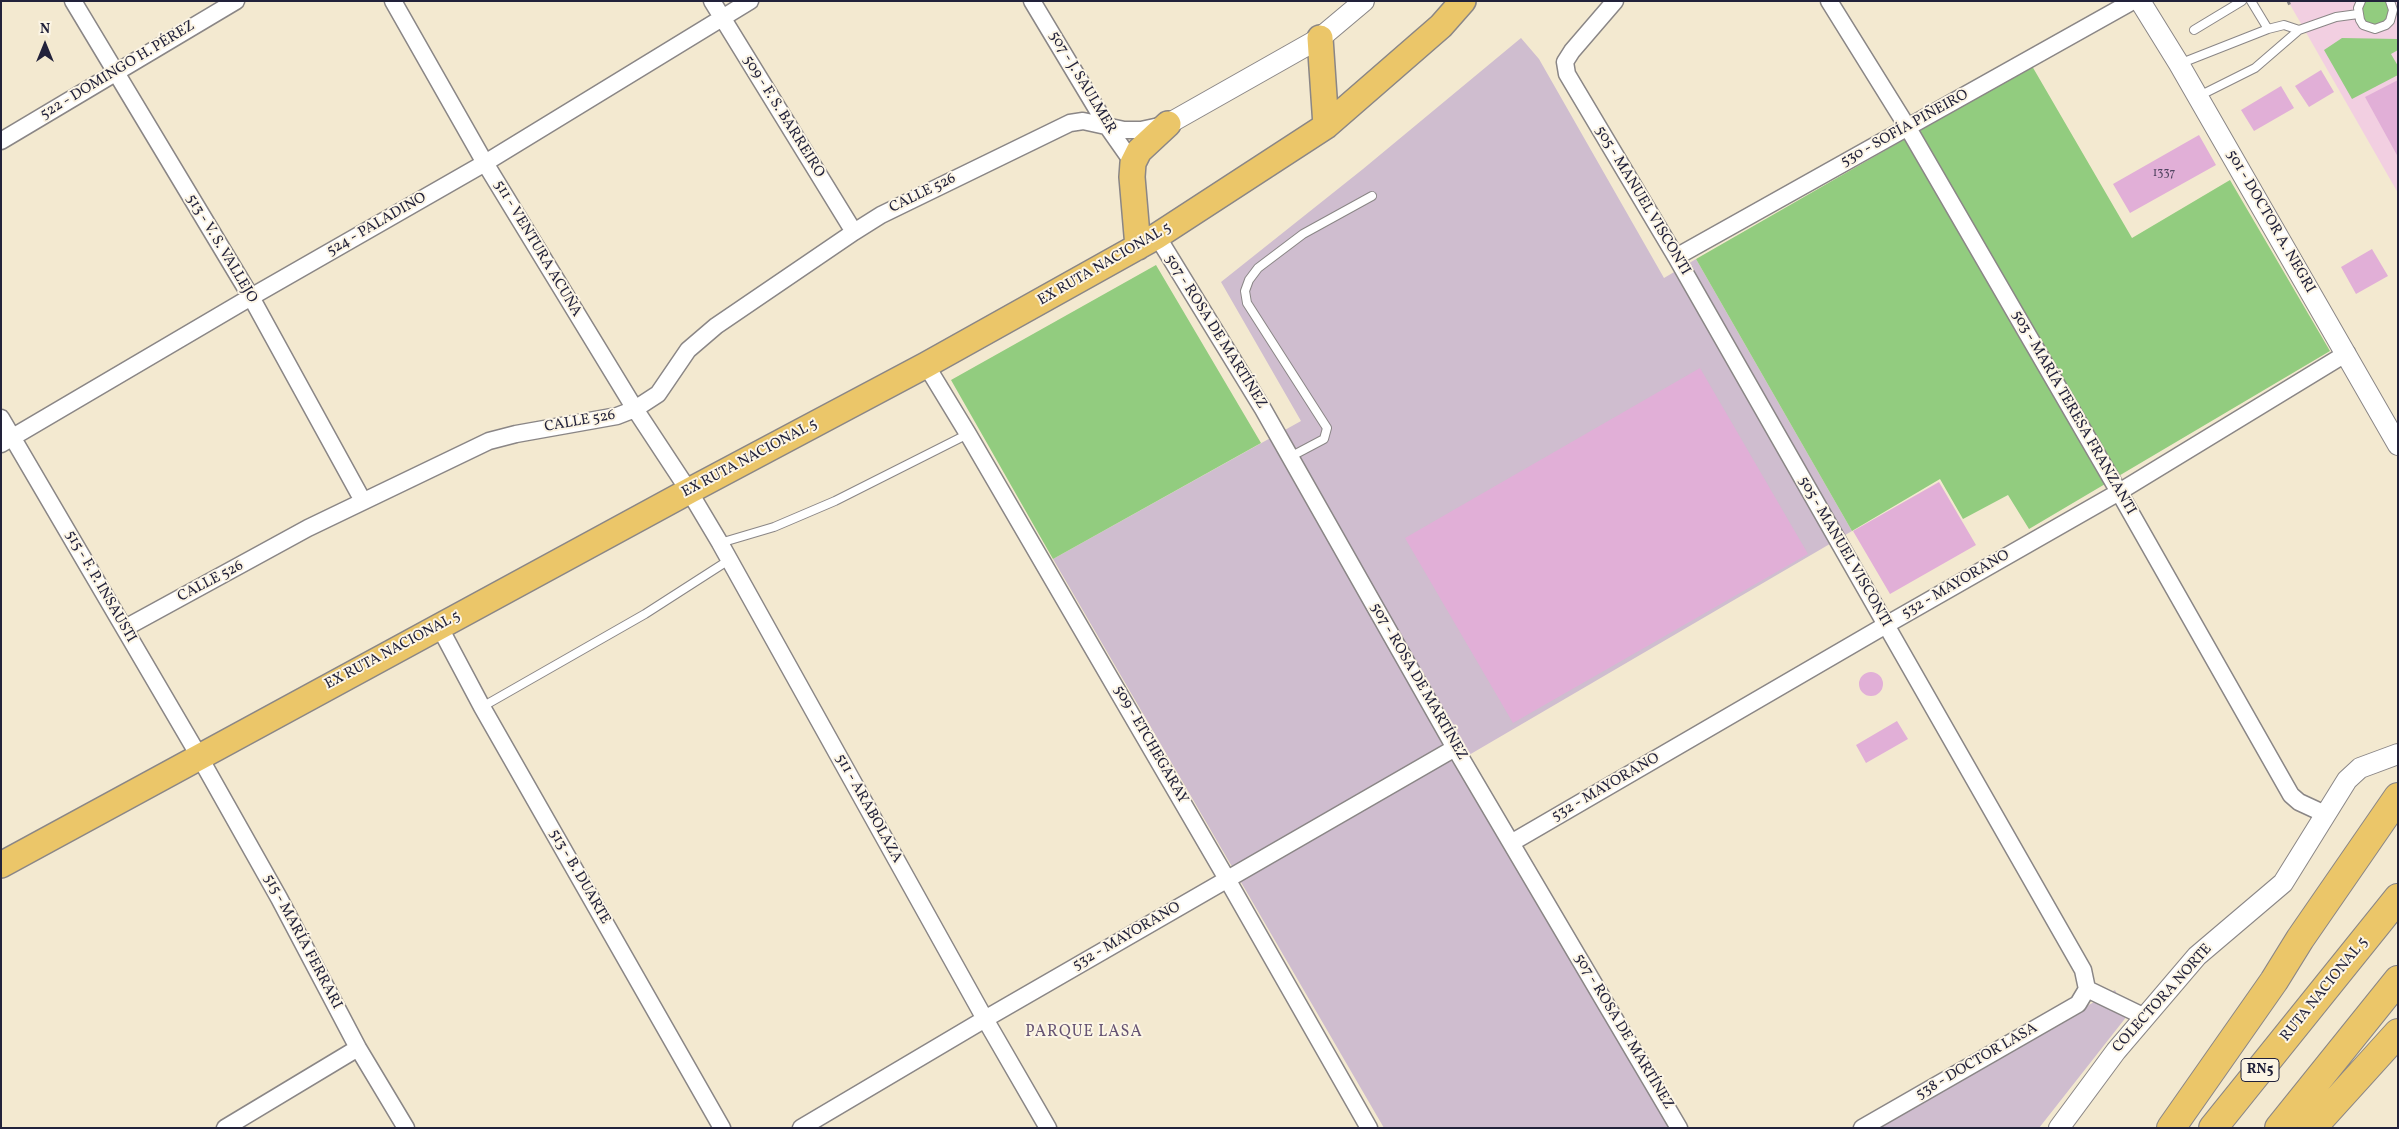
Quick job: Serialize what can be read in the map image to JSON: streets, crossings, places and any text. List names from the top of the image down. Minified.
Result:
{"streets":{"highway":["RUTA NACIONAL 5","RN5"],"main road":["EX RUTA NACIONAL 5"],"street":["522 - DOMINGO H. PÉREZ","507 - J. SAULMER","509 - F. S. BARREIRO","530 - SOFÍA PIÑEIRO","CALLE 526","505 - MANUEL VISCONTI","501 - DOCTOR A. NEGRI","524 - PALADINO","513 - V. S. VALLEJO","511 - VENTURA ACUÑA","507 - ROSA DE MARTÍNEZ","503 - MARÍA TERESA FRANZANTI","532 - MAYORANO","515 - F. P. INSAUSTI","509 - ETCHEGARAY","511 - ARABOLAZA","513 - B. DUARTE","515 - MARÍA FERRARI","COLECTORA NORTE","538 - DOCTOR LASA"]},"crossings":[["522 - DOMINGO H. PÉREZ","513 - V. S. VALLEJO"],["507 - J. SAULMER","CALLE 526"],["509 - F. S. BARREIRO","CALLE 526"],["509 - F. S. BARREIRO","524 - PALADINO"],["530 - SOFÍA PIÑEIRO","505 - MANUEL VISCONTI"],["530 - SOFÍA PIÑEIRO","503 - MARÍA TERESA FRANZANTI"],["CALLE 526","513 - V. S. VALLEJO"],["CALLE 526","511 - VENTURA ACUÑA"],["CALLE 526","515 - F. P. INSAUSTI"],["505 - MANUEL VISCONTI","532 - MAYORANO"],["505 - MANUEL VISCONTI","538 - DOCTOR LASA"],["501 - DOCTOR A. NEGRI","532 - MAYORANO"],["524 - PALADINO","513 - V. S. VALLEJO"],["524 - PALADINO","511 - VENTURA ACUÑA"],["524 - PALADINO","515 - F. P. INSAUSTI"],["511 - VENTURA ACUÑA","EX RUTA NACIONAL 5"],["511 - VENTURA ACUÑA","511 - ARABOLAZA"],["EX RUTA NACIONAL 5","507 - ROSA DE MARTÍNEZ"],["EX RUTA NACIONAL 5","515 - F. P. INSAUSTI"],["EX RUTA NACIONAL 5","509 - ETCHEGARAY"],["EX RUTA NACIONAL 5","511 - ARABOLAZA"],["EX RUTA NACIONAL 5","513 - B. DUARTE"],["EX RUTA NACIONAL 5","515 - MARÍA FERRARI"],["507 - ROSA DE MARTÍNEZ","532 - MAYORANO"],["503 - MARÍA TERESA FRANZANTI","532 - MAYORANO"],["503 - MARÍA TERESA FRANZANTI","COLECTORA NORTE"],["532 - MAYORANO","509 - ETCHEGARAY"],["532 - MAYORANO","511 - ARABOLAZA"],["515 - F. P. INSAUSTI","515 - MARÍA FERRARI"]],"districts":["PARQUE LASA"],"house_numbers":["1337"],"north":"top"}
